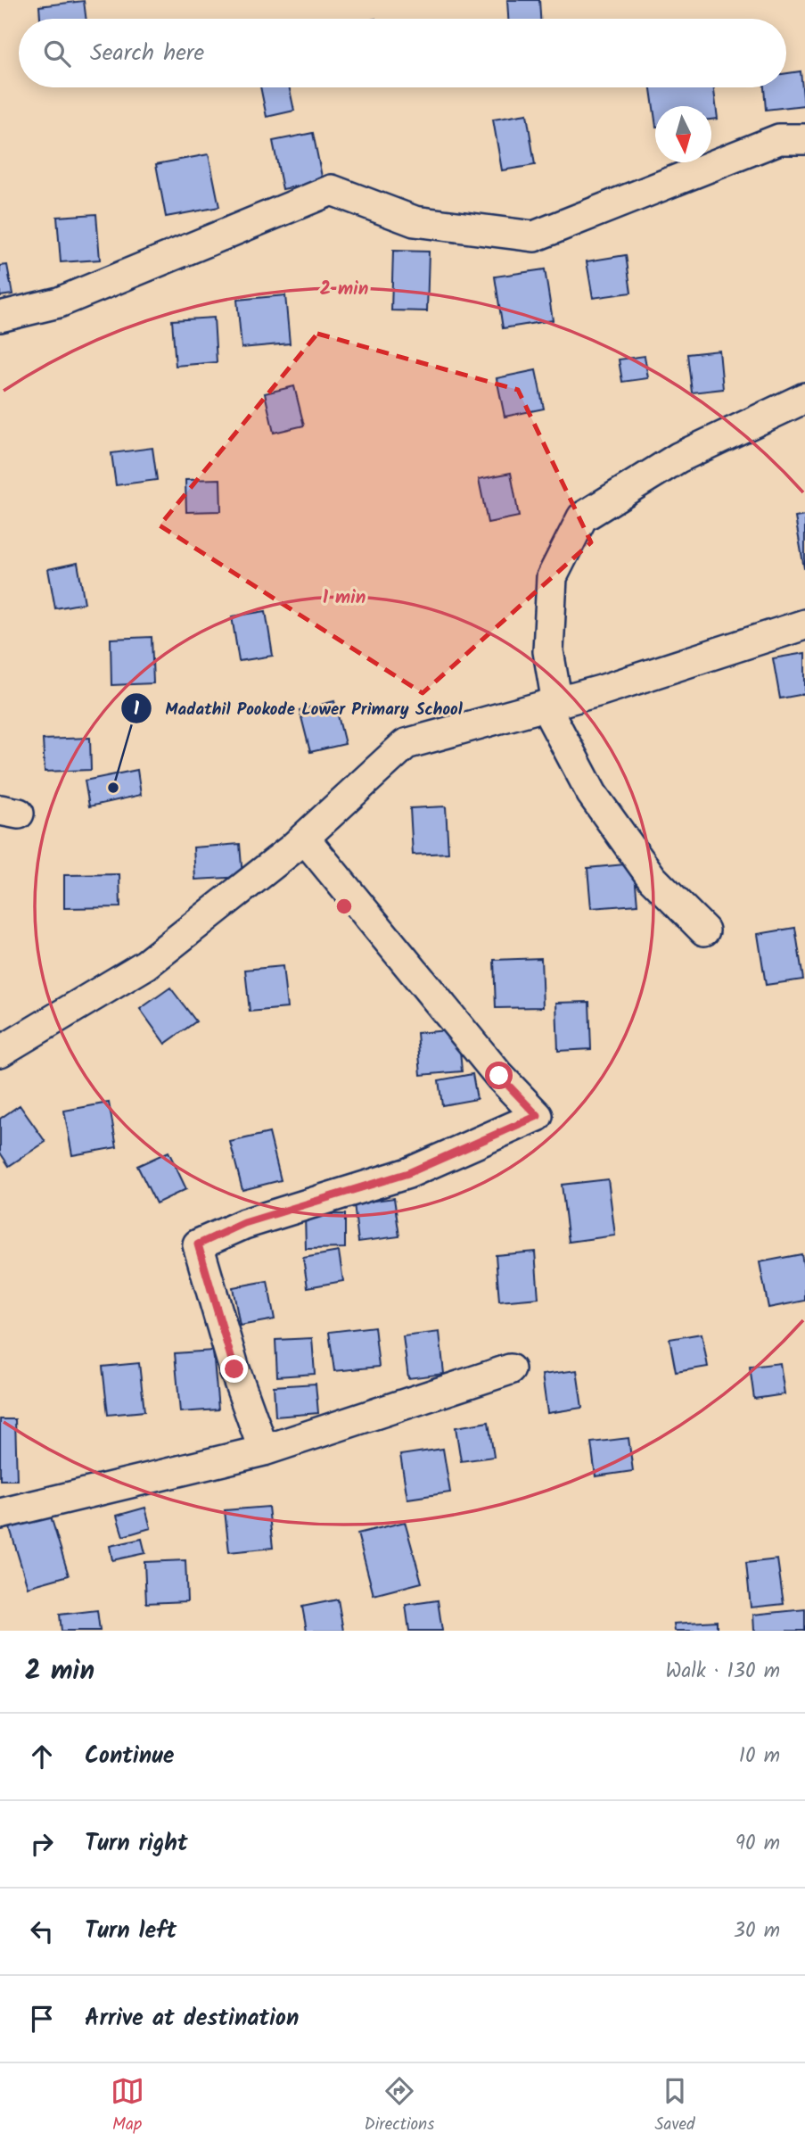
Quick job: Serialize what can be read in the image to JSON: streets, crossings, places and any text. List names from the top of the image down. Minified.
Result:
{"places":["Madathil Pookode Lower Primary School"],"north":"bottom","page":{"search":"Search here","heading":["2 min","Walk · 130 m"],"list":[["Continue","10 m"],["Turn right","90 m"],["Turn left","30 m"],"Arrive at destination"],"nav":["Map","Directions","Saved"]},"rings":["2 min","1 min"]}
